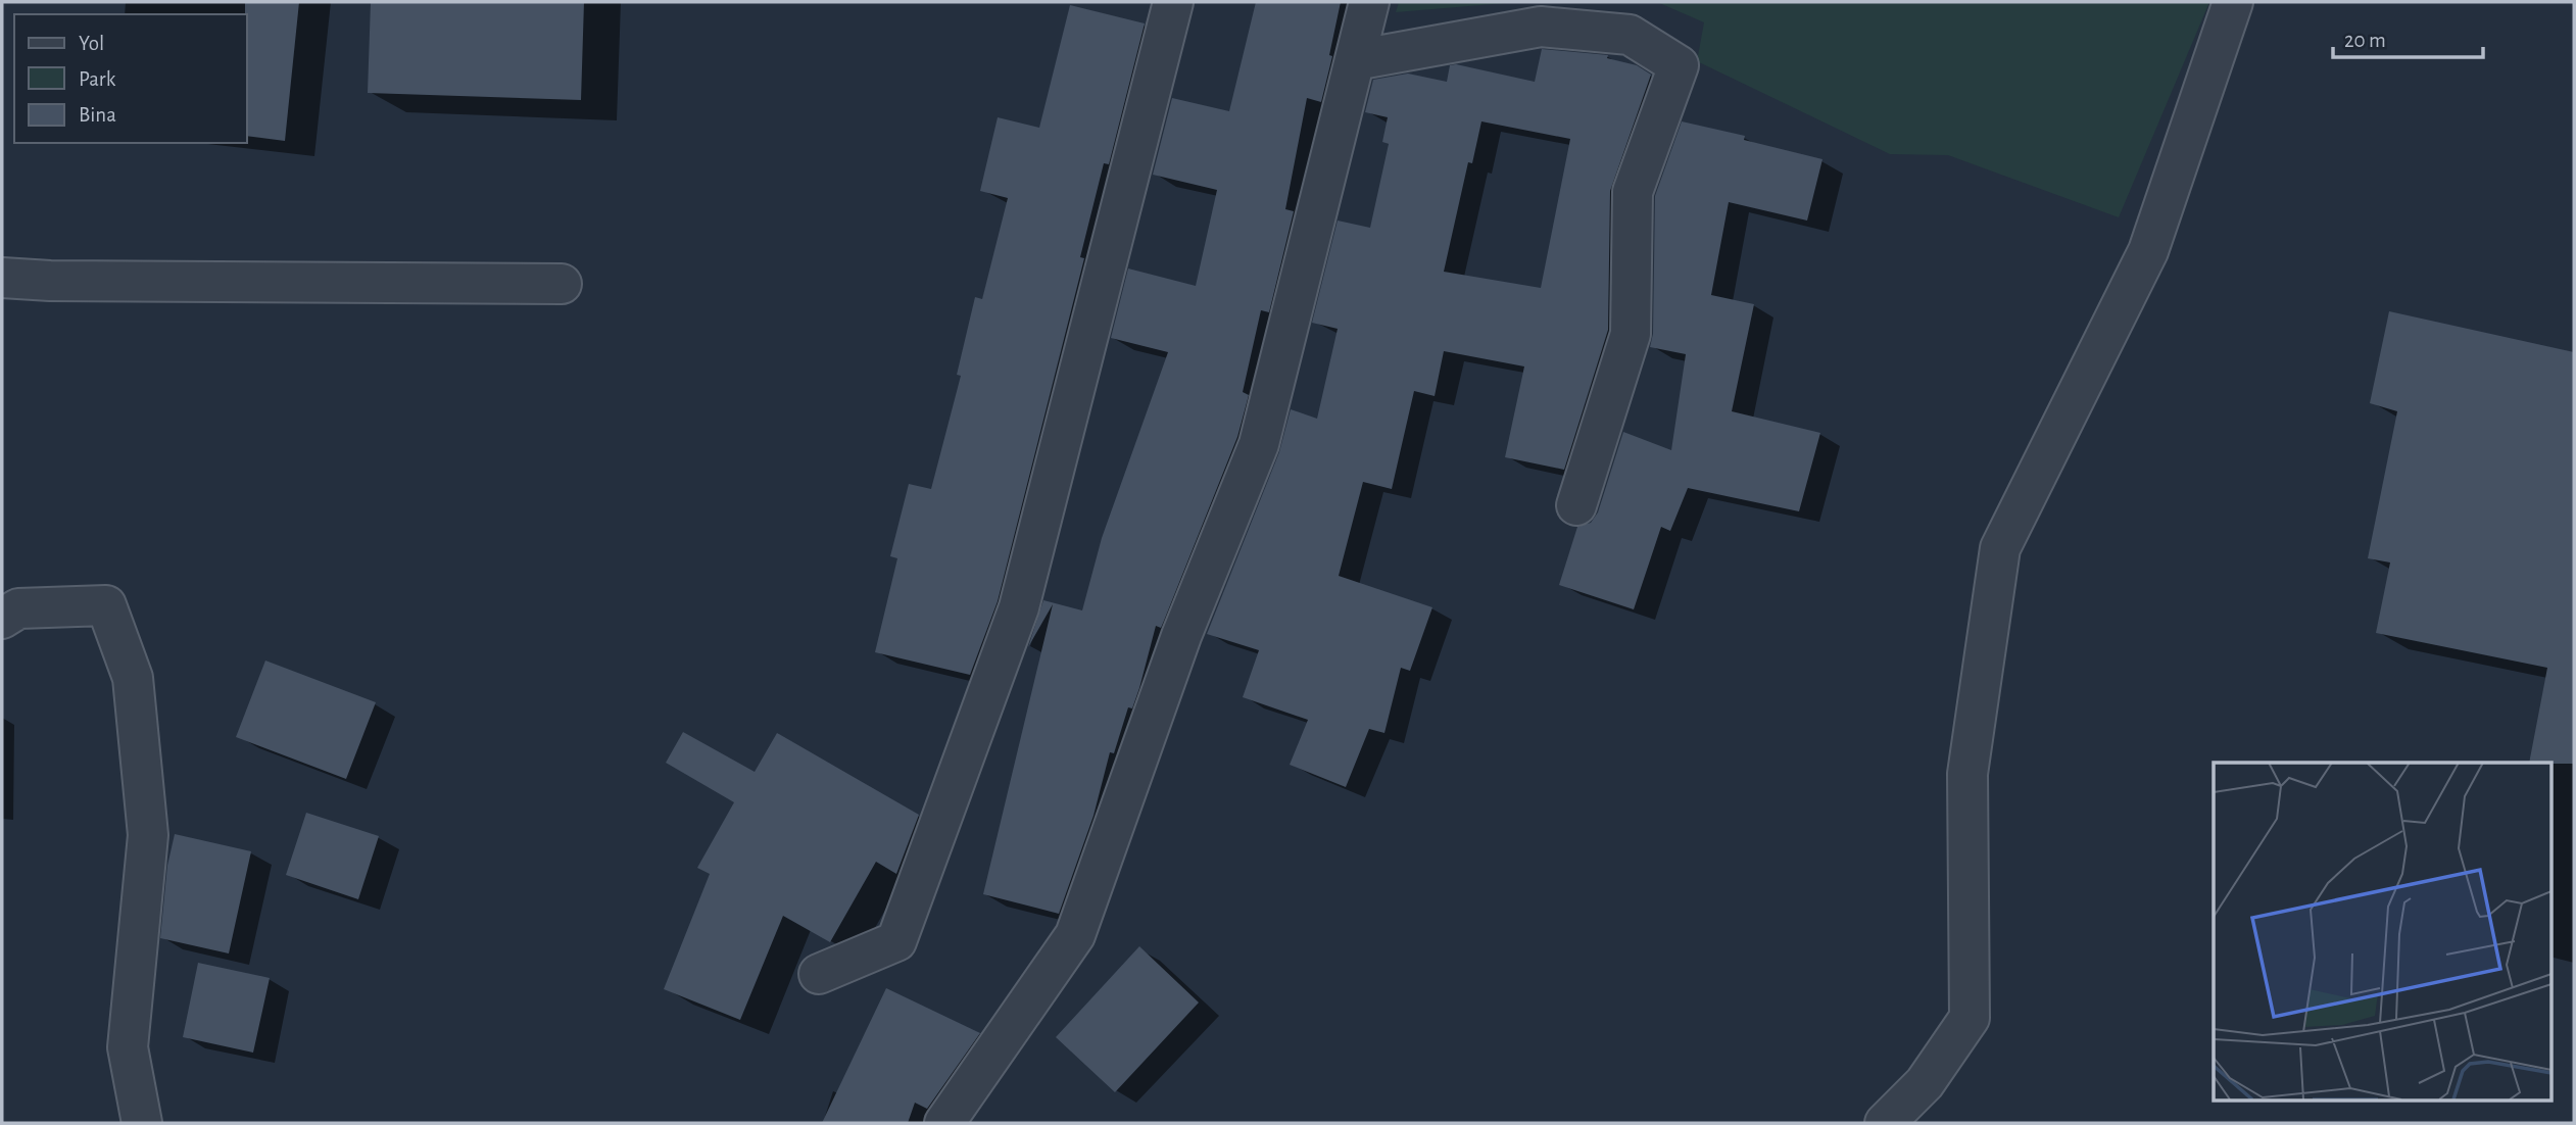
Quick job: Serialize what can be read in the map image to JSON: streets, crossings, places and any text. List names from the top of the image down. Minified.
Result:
{"legend":["Yol","Park","Bina"],"scale_bar":"20 m"}
